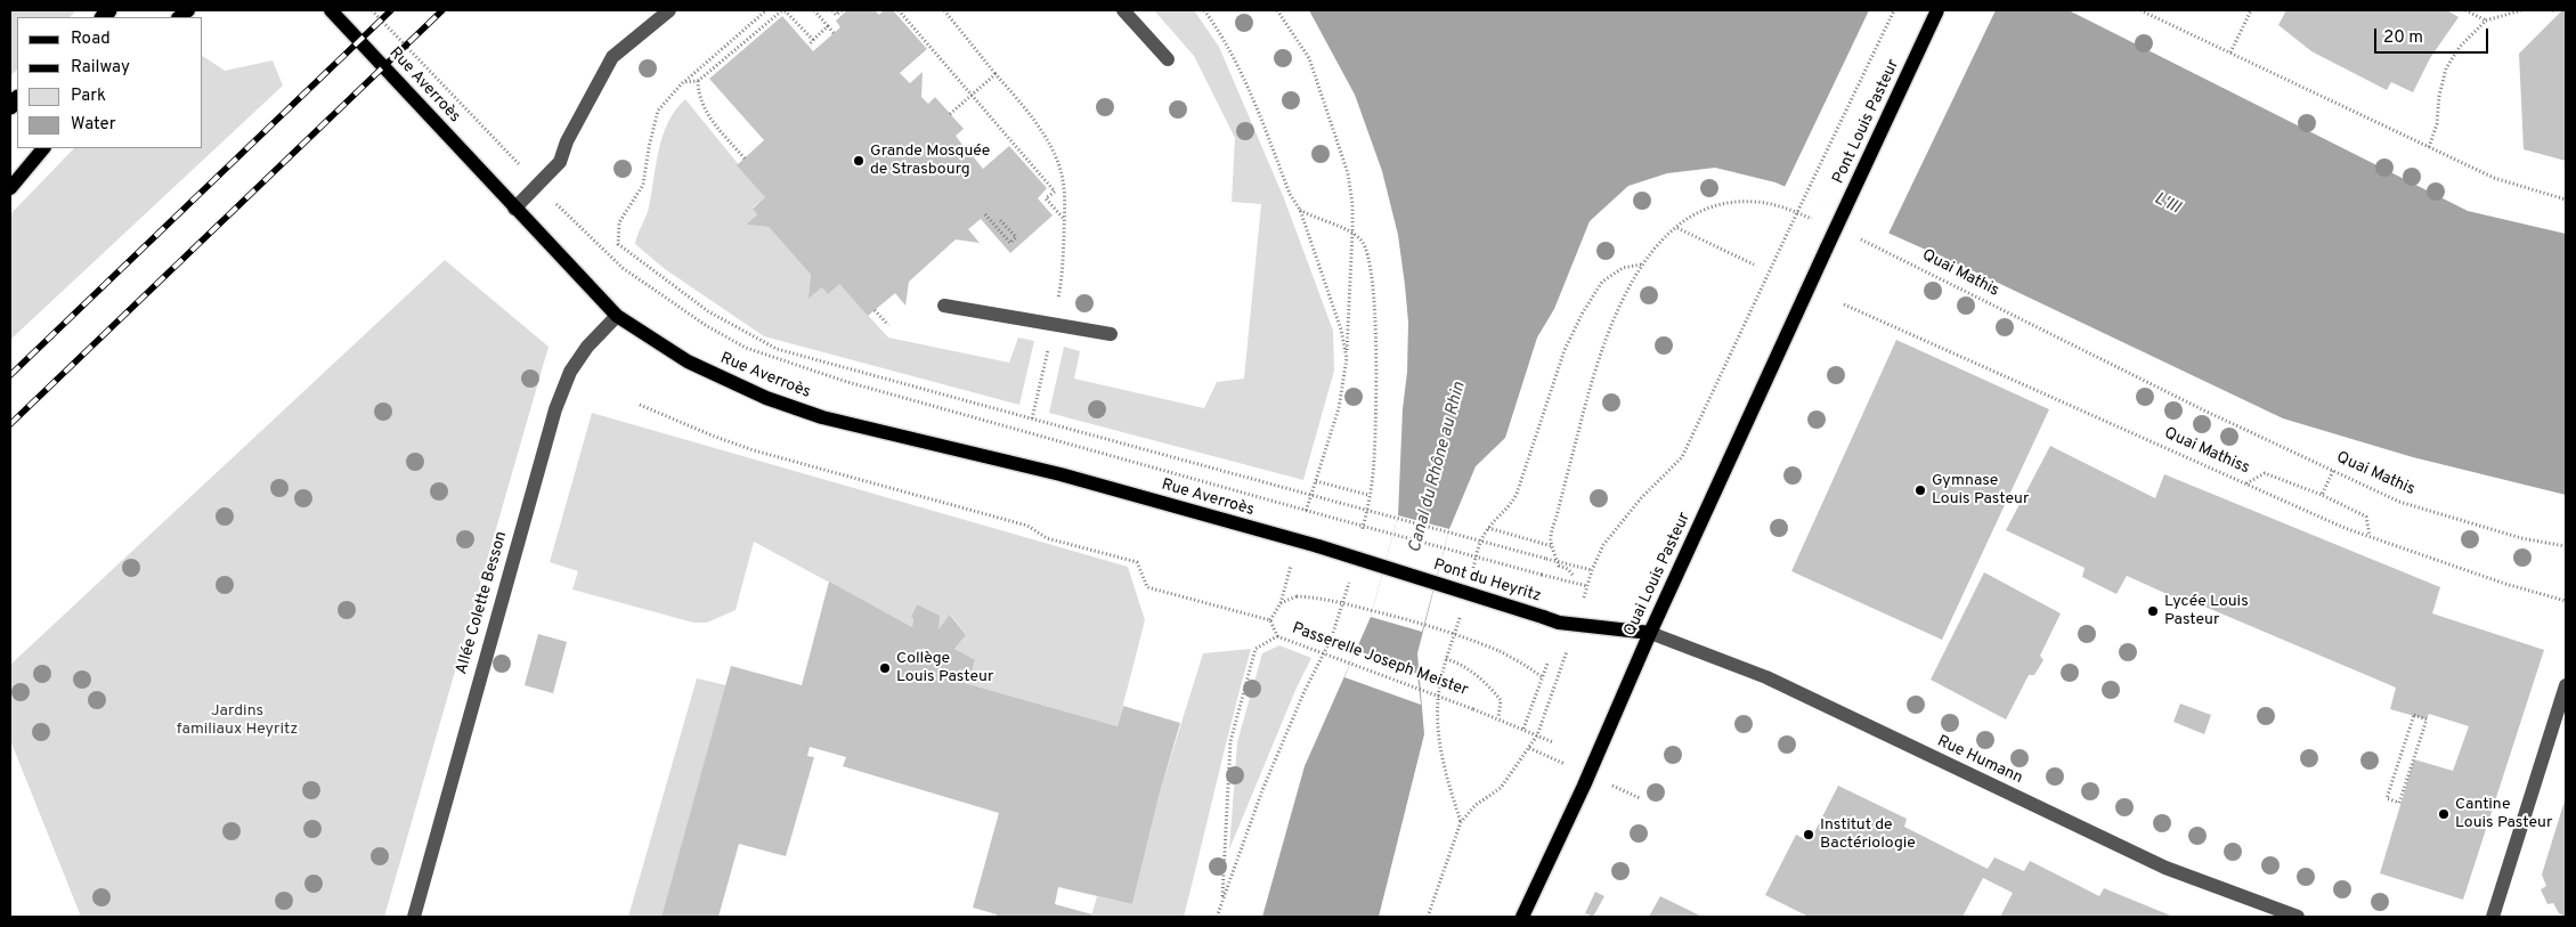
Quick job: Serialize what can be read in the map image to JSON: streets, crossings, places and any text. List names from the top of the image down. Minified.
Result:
{"streets":{"main road":["Rue Averroès","Pont Louis Pasteur","Quai Louis Pasteur","Pont du Heyritz"],"street":["Allée Colette Besson","Rue Humann"],"path":["Quai Mathis","Quai Mathiss","Passerelle Joseph Meister"]},"crossings":[["Rue Averroès","Pont du Heyritz"],["Rue Averroès","Allée Colette Besson"],["Pont Louis Pasteur","Quai Louis Pasteur"],["Quai Louis Pasteur","Pont du Heyritz"],["Quai Louis Pasteur","Rue Humann"],["Pont du Heyritz","Rue Humann"]],"water":["L'Ill","Canal du Rhône au Rhin"],"parks":["Jardins familiaux Heyritz"],"places":["Grande Mosquée de Strasbourg","Gymnase Louis Pasteur","Lycée Louis Pasteur","Collège Louis Pasteur","Cantine Louis Pasteur","Institut de Bactériologie"],"legend":["Road","Railway","Park","Water"],"scale_bar":"20 m"}
